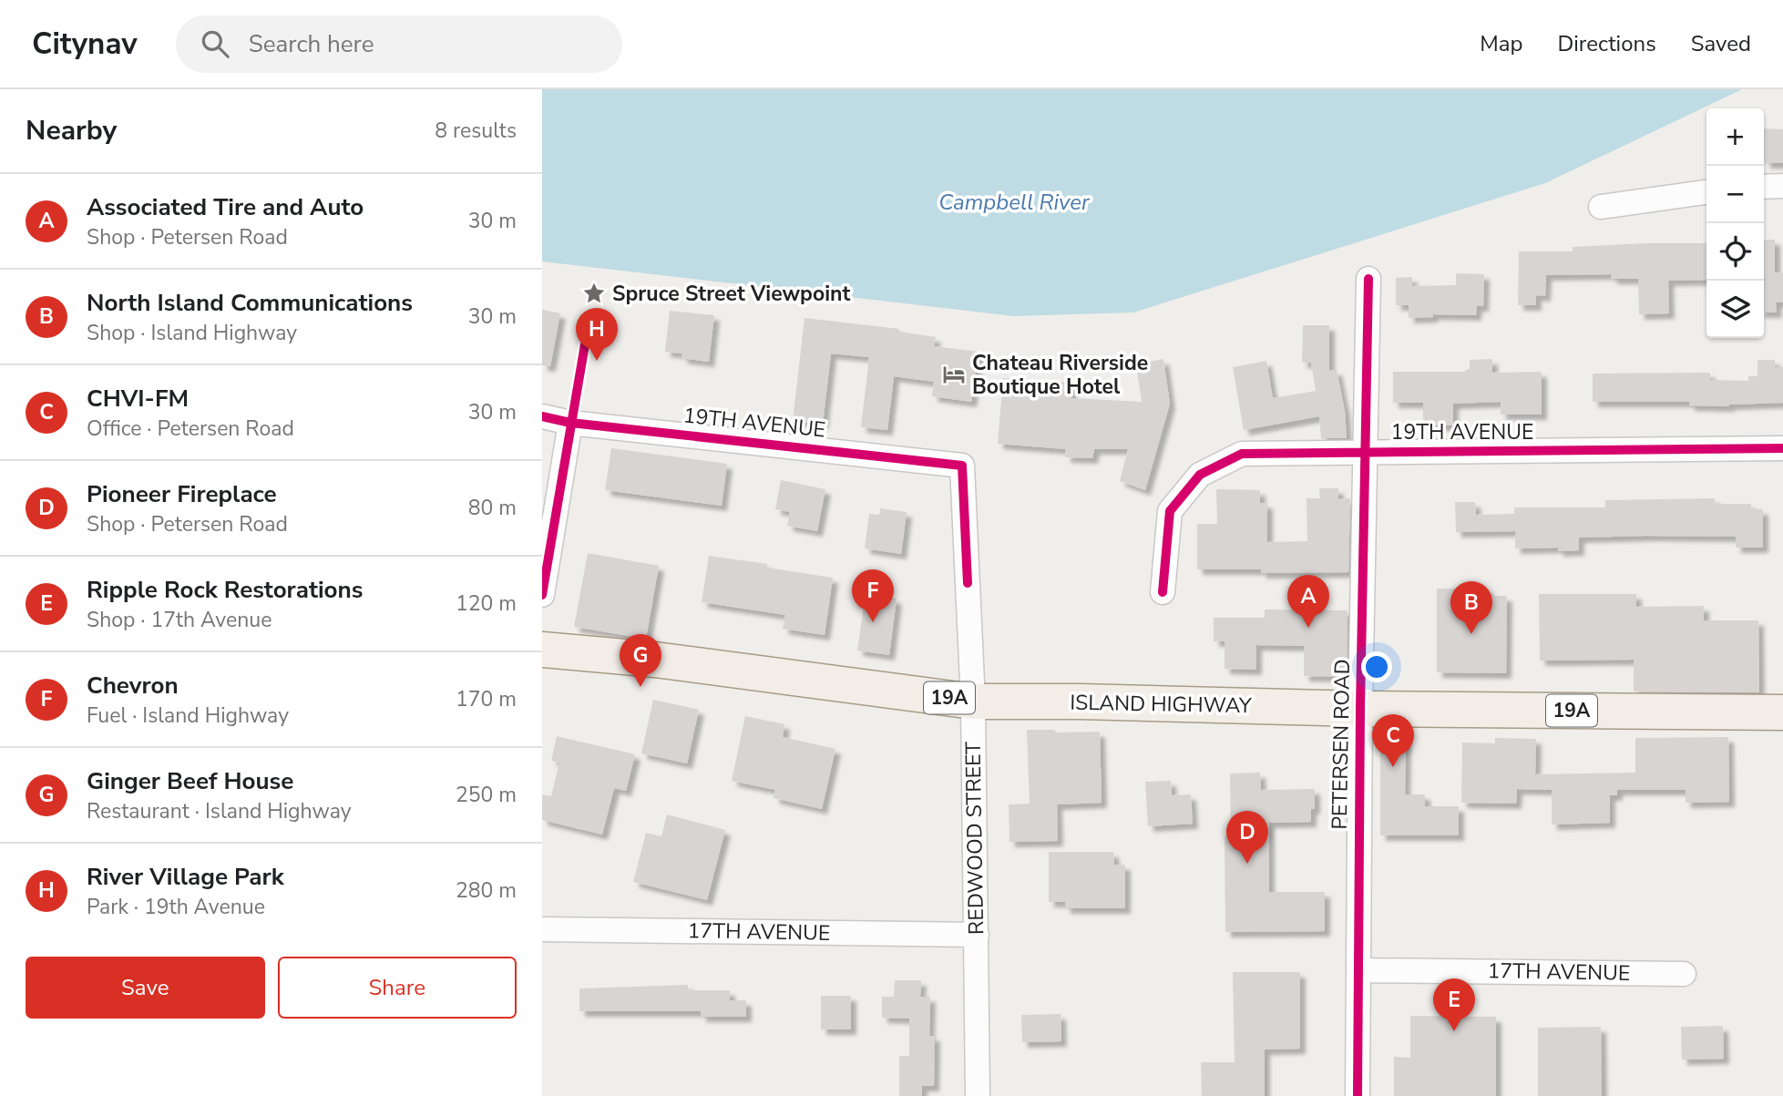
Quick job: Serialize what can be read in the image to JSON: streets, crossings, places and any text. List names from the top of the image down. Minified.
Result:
{"streets":{"main road":["19A","ISLAND HIGHWAY"],"street":["19TH AVENUE","PETERSEN ROAD","REDWOOD STREET","17TH AVENUE"]},"crossings":[["19TH AVENUE","PETERSEN ROAD"],["19TH AVENUE","REDWOOD STREET"],["ISLAND HIGHWAY","PETERSEN ROAD"],["ISLAND HIGHWAY","REDWOOD STREET"],["PETERSEN ROAD","17TH AVENUE"],["REDWOOD STREET","17TH AVENUE"]],"water":["Campbell River"],"places":{"place":["Spruce Street Viewpoint"],"hotel":["Chateau Riverside Boutique Hotel"]},"page":{"header":"Citynav","search":"Search here","nav":["Map","Directions","Saved"],"heading":["Nearby","8 results"],"map_buttons":["+","−"],"list":[{"mark":"A","name":"Associated Tire and Auto","note":"Shop · Petersen Road","value":"30 m"},{"mark":"B","name":"North Island Communications","note":"Shop · Island Highway","value":"30 m"},{"mark":"C","name":"CHVI-FM","note":"Office · Petersen Road","value":"30 m"},{"mark":"D","name":"Pioneer Fireplace","note":"Shop · Petersen Road","value":"80 m"},{"mark":"E","name":"Ripple Rock Restorations","note":"Shop · 17th Avenue","value":"120 m"},{"mark":"F","name":"Chevron","note":"Fuel · Island Highway","value":"170 m"},{"mark":"G","name":"Ginger Beef House","note":"Restaurant · Island Highway","value":"250 m"},{"mark":"H","name":"River Village Park","note":"Park · 19th Avenue","value":"280 m"}],"pins":["H","F","A","B","G","C","D","E"],"buttons":["Save","Share"]}}
